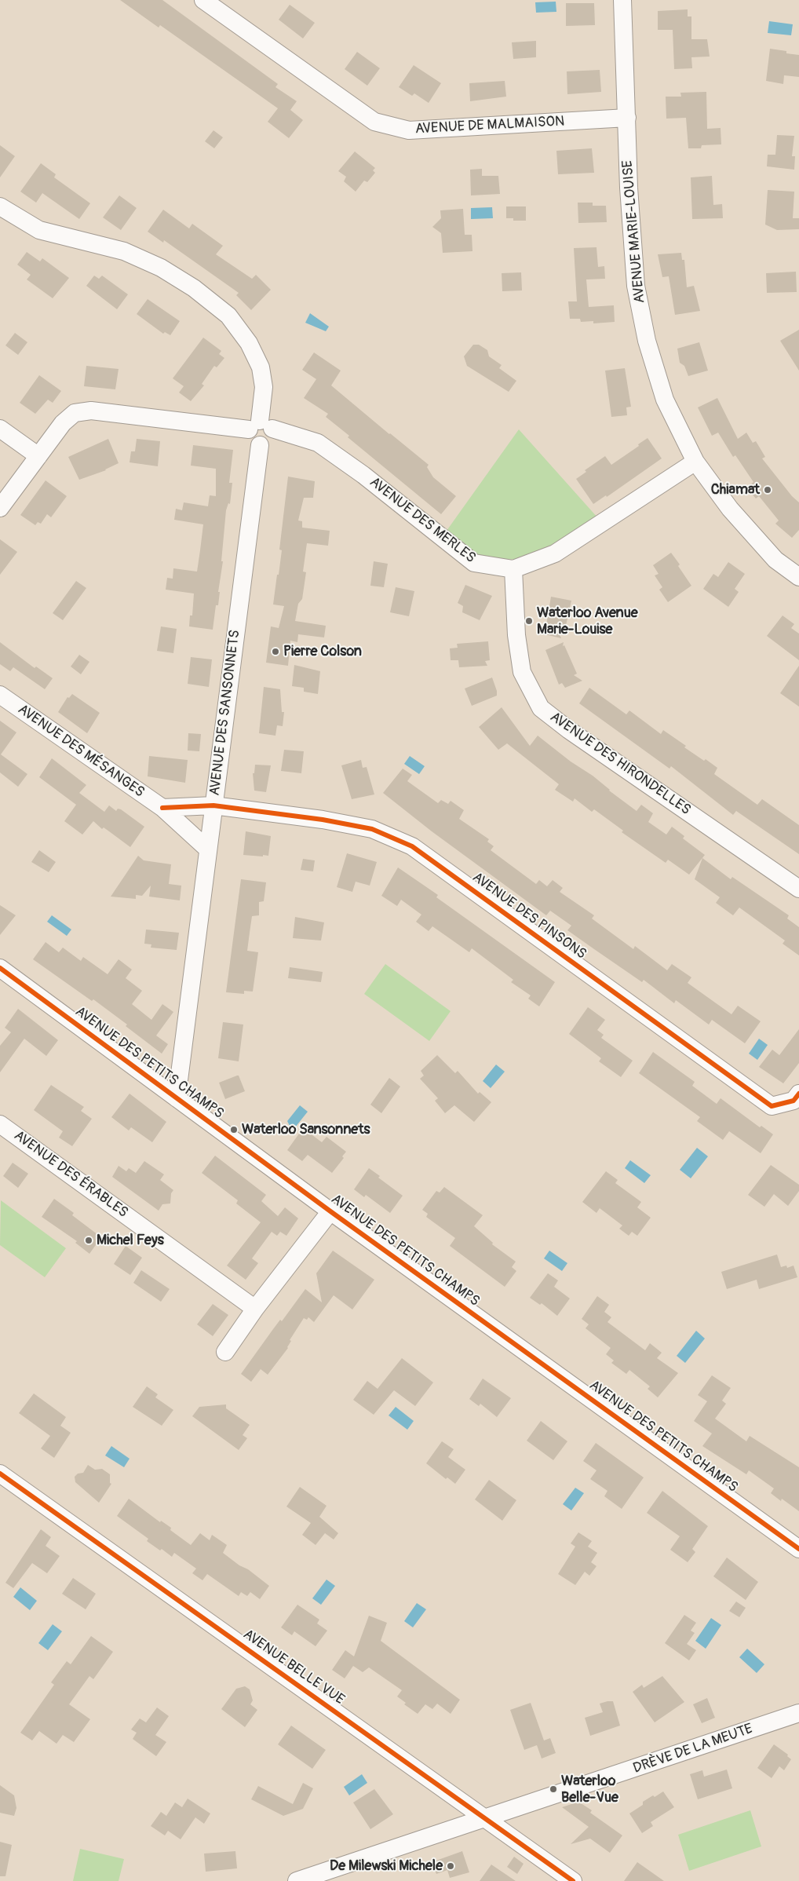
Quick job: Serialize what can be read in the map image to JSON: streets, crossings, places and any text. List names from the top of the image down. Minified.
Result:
{"streets":{"street":["AVENUE DE MALMAISON","AVENUE MARIE-LOUISE","AVENUE DES MERLES","AVENUE DES SANSONNETS","AVENUE DES MÉSANGES","AVENUE DES HIRONDELLES","AVENUE DES PINSONS","AVENUE DES PETITS CHAMPS","AVENUE DES ÉRABLES","AVENUE BELLE VUE","DRÈVE DE LA MEUTE"]},"crossings":[["AVENUE DE MALMAISON","AVENUE MARIE-LOUISE"],["AVENUE DES MERLES","AVENUE DES SANSONNETS"],["AVENUE DES MERLES","AVENUE DES HIRONDELLES"],["AVENUE DES SANSONNETS","AVENUE DES MÉSANGES"],["AVENUE DES SANSONNETS","AVENUE DES PINSONS"],["AVENUE DES SANSONNETS","AVENUE DES PETITS CHAMPS"],["AVENUE BELLE VUE","DRÈVE DE LA MEUTE"]],"places":["Chiamat","Waterloo Avenue Marie-Louise","Pierre Colson","Waterloo Sansonnets","Michel Feys","Waterloo Belle-Vue","De Milewski Michele"]}
